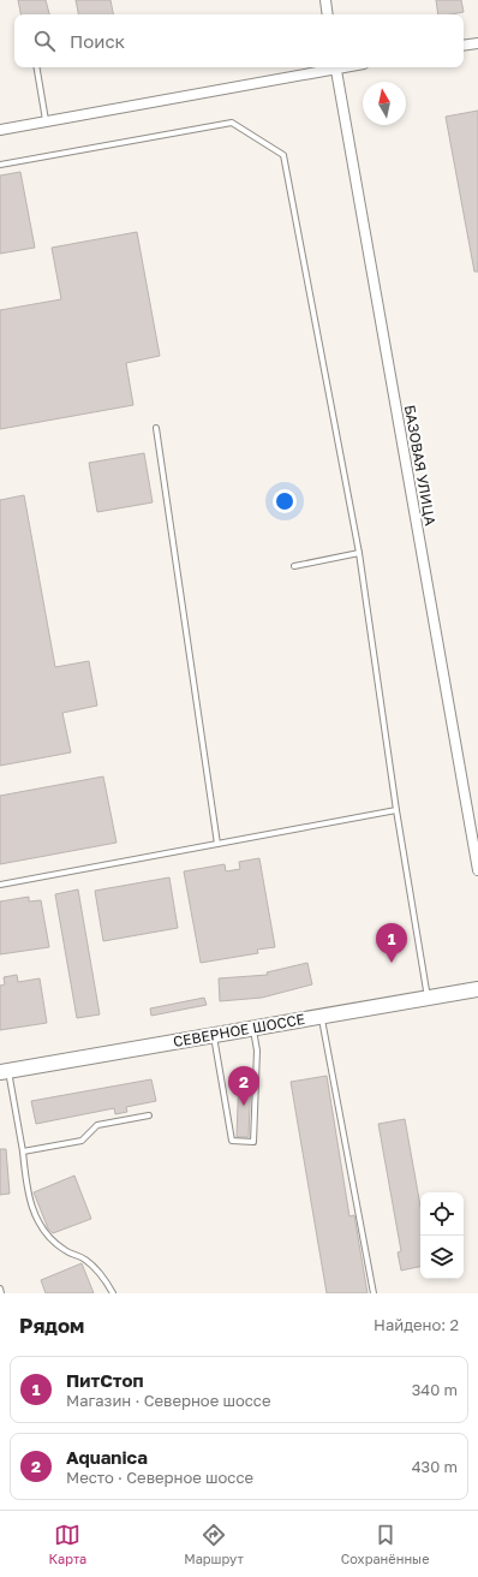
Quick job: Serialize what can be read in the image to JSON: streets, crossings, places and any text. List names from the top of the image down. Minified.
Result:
{"streets":{"main road":["СЕВЕРНОЕ ШОССЕ"],"street":["БАЗОВАЯ УЛИЦА"]},"north":"top","page":{"search":"Поиск","pins":["1","2"],"heading":["Рядом","Найдено: 2"],"list":[{"mark":"1","name":"ПитСтоп","note":"Магазин · Северное шоссе","value":"340 m"},{"mark":"2","name":"Aquanica","note":"Место · Северное шоссе","value":"430 m"}],"nav":["Карта","Маршрут","Сохранённые"]}}
